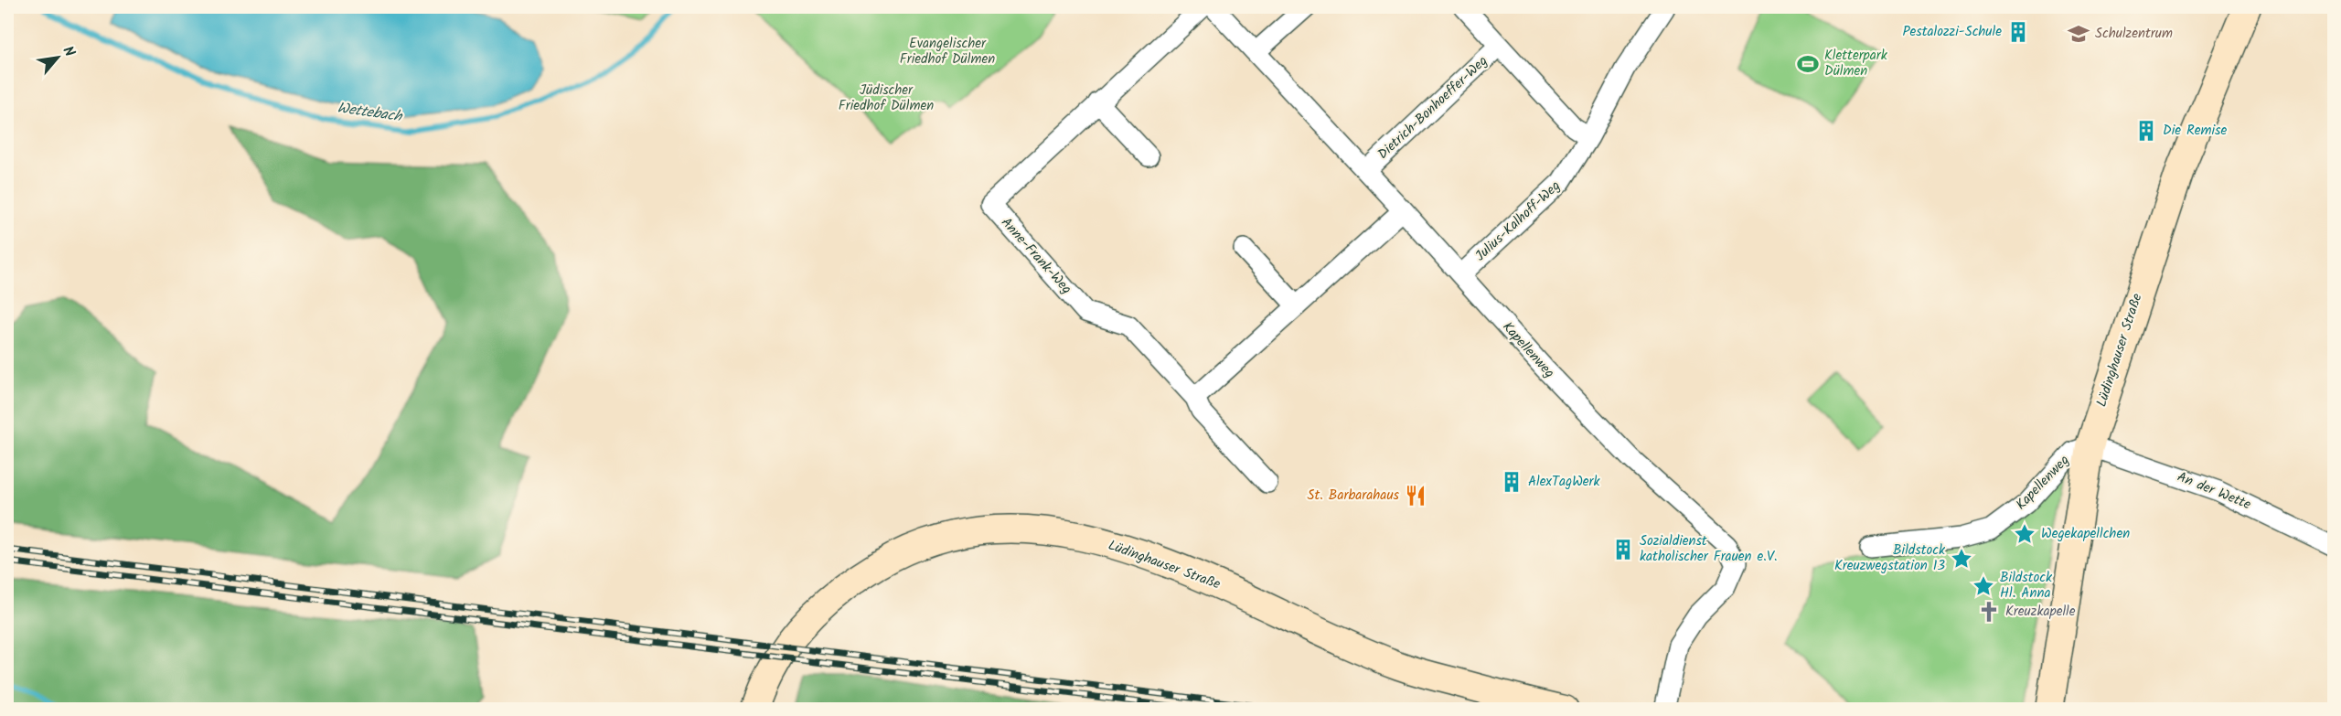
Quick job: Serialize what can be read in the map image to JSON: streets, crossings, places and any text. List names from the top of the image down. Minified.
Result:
{"streets":{"street":["Dietrich-Bonhoeffer-Weg","Julius-Kalhoff-Weg","Anne-Frank-Weg","Kapellenweg","Lüdinghauser Straße","An der Wette"]},"crossings":[["Dietrich-Bonhoeffer-Weg","Kapellenweg"],["Julius-Kalhoff-Weg","Kapellenweg"],["Kapellenweg","Lüdinghauser Straße"],["Kapellenweg","An der Wette"],["Lüdinghauser Straße","An der Wette"]],"water":["Wettebach"],"parks":["Evangelischer Friedhof Dülmen","Jüdischer Friedhof Dülmen"],"places":{"building":["Pestalozzi-Schule","Die Remise","AlexTagWerk","Sozialdienst katholischer Frauen e.V."],"school or university":["Schulzentrum"],"sports":["Kletterpark Dülmen"],"restaurant":["St. Barbarahaus"],"place":["Wegekapellchen","Bildstock Kreuzwegstation 13","Bildstock Hl. Anna"],"church":["Kreuzkapelle"]},"north":"top right"}
